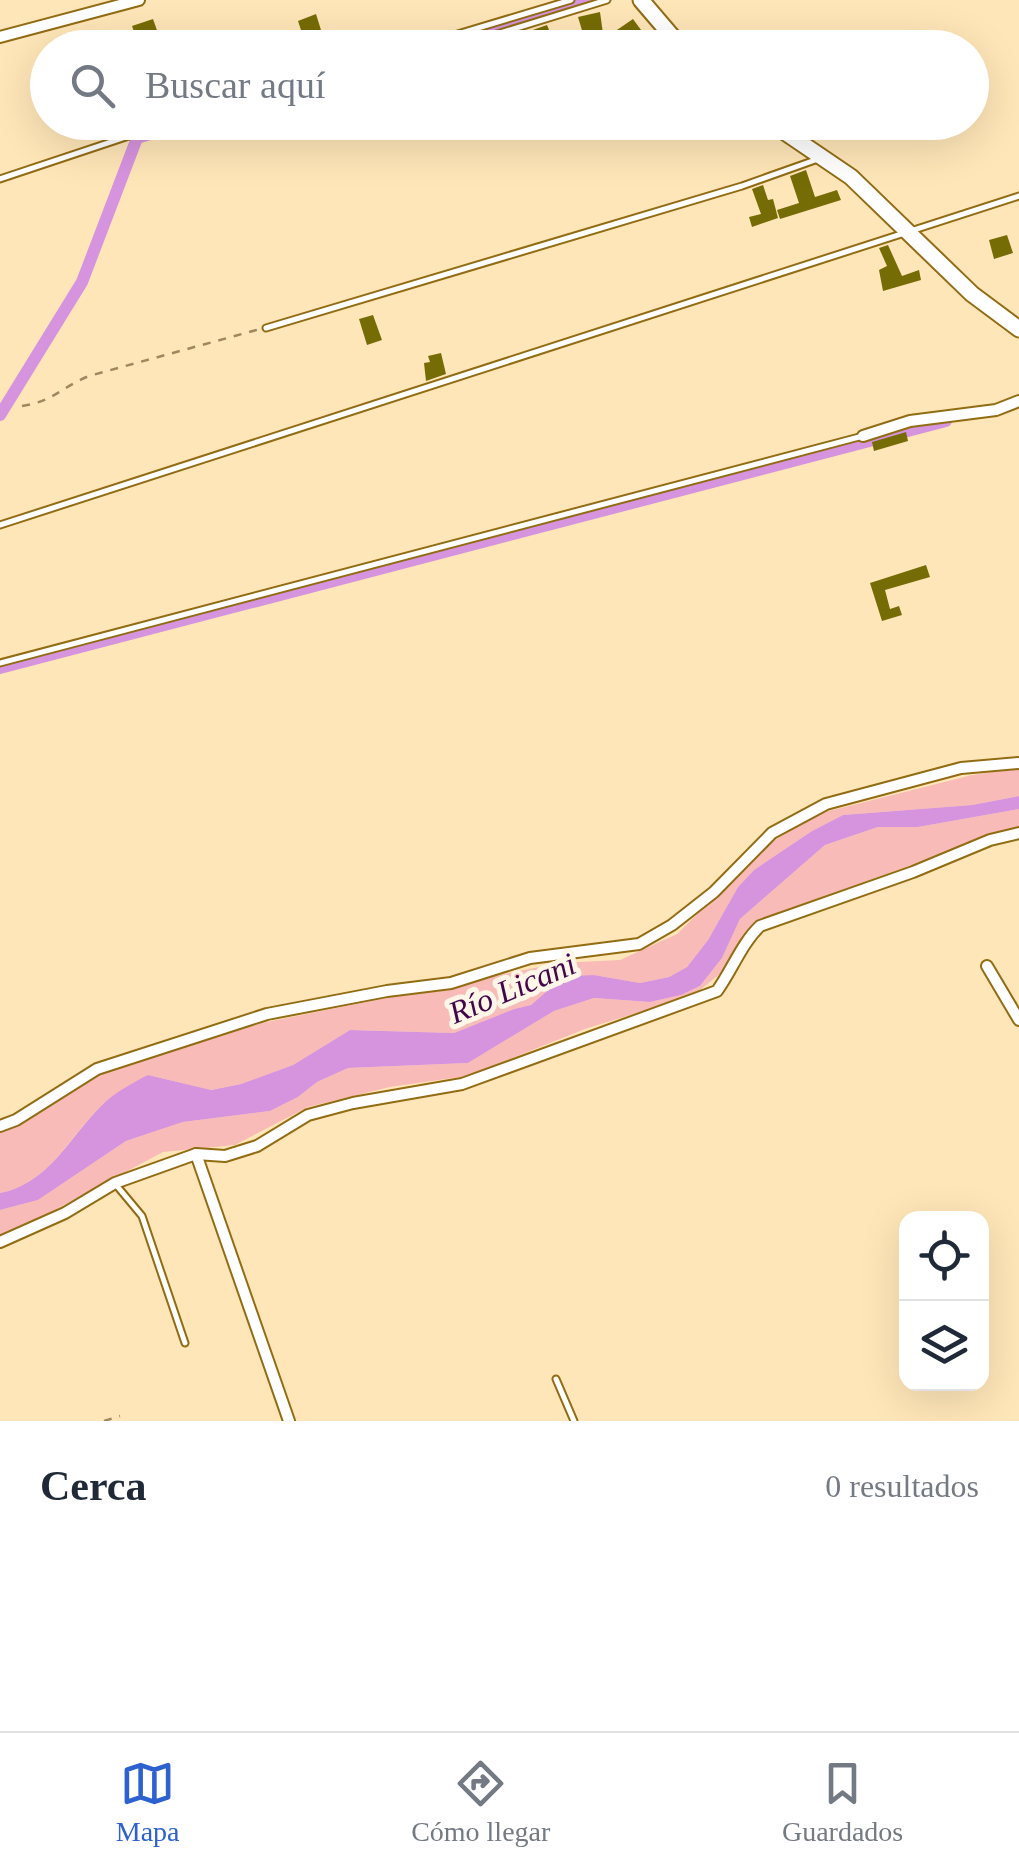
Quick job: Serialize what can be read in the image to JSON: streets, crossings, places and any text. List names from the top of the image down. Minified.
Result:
{"water":["Río Licani"],"page":{"search":"Buscar aquí","heading":["Cerca","0 resultados"],"nav":["Mapa","Cómo llegar","Guardados"]}}
